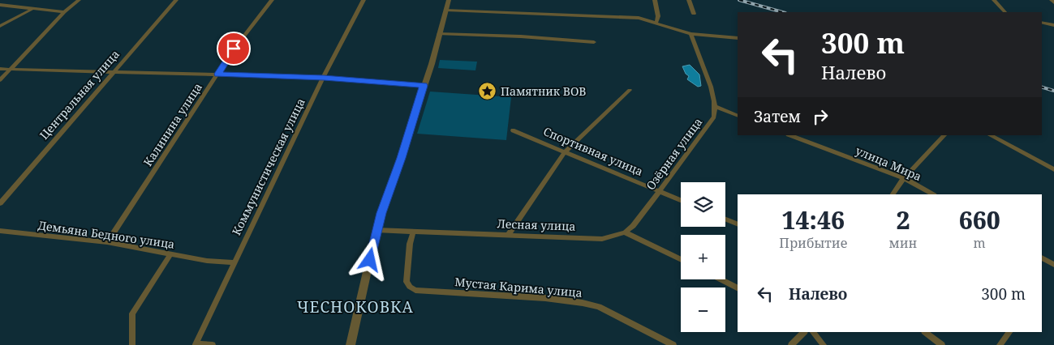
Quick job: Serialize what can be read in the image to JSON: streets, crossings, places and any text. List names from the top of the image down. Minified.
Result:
{"streets":{"street":["Центральная улица","Калинина улица","Спортивная улица","Озёрная улица","улица Мира","Коммунистическая улица","Лесная улица","Демьяна Бедного улица","Мустая Карима улица"]},"crossings":[["Калинина улица","Демьяна Бедного улица"],["Спортивная улица","Озёрная улица"],["Озёрная улица","Лесная улица"],["Коммунистическая улица","Демьяна Бедного улица"],["Лесная улица","Мустая Карима улица"]],"districts":["ЧЕСНОКОВКА"],"places":{"place":["Памятник ВОВ"]},"page":{"turn":["300 m","Налево"],"then":"Затем","map_buttons":["+","−"],"eta":["14:46","Прибытие","2","мин","660","m"],"list":[{"name":"Налево","value":"300 m"}]}}
